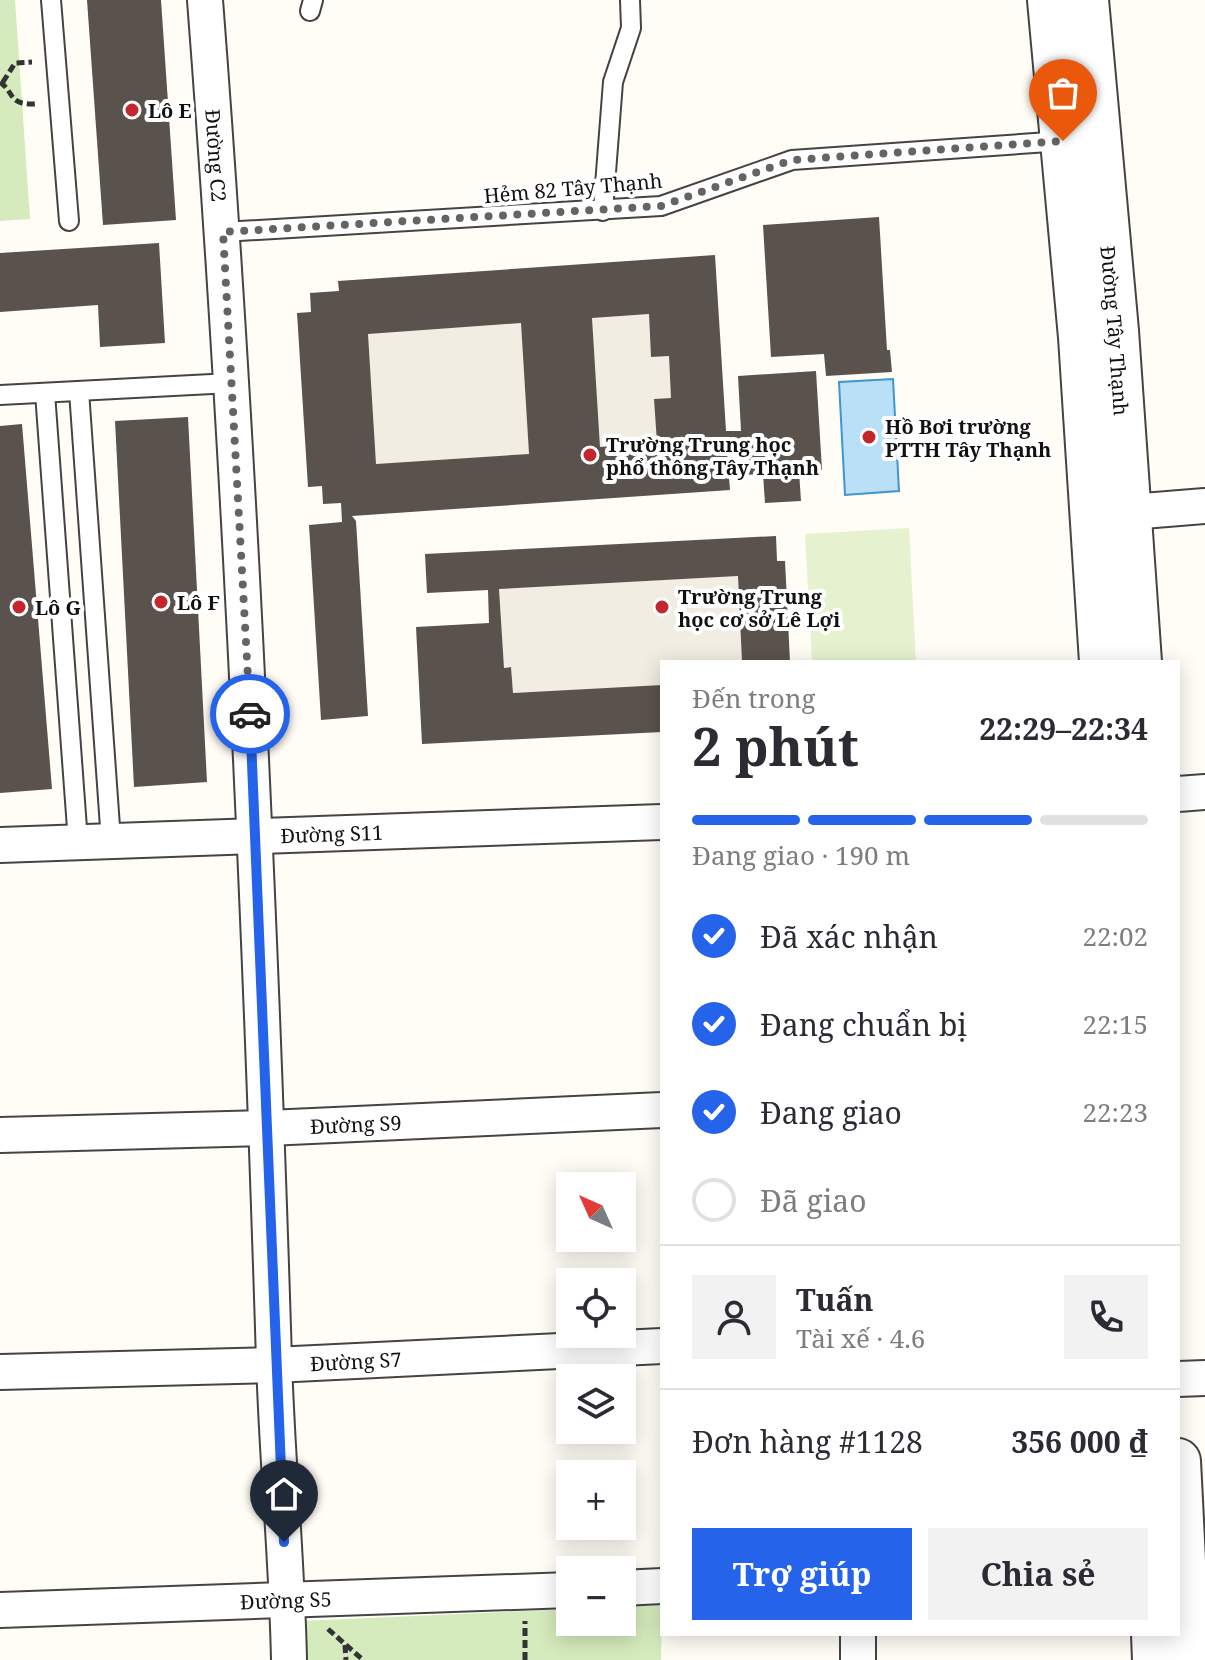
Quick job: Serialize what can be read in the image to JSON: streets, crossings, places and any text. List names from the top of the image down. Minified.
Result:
{"streets":{"street":["Đường C2","Đường Tây Thạnh","Đường S11","Đường S9","Đường S7","Đường S5"],"lane":["Hẻm 82 Tây Thạnh"]},"crossings":[["Đường C2","Hẻm 82 Tây Thạnh"],["Đường C2","Đường S11"],["Đường C2","Đường S9"],["Đường C2","Đường S7"],["Đường C2","Đường S5"],["Hẻm 82 Tây Thạnh","Đường Tây Thạnh"]],"places":["Lô E","Hồ Bơi trường PTTH Tây Thạnh","Trường Trung học phổ thông Tây Thạnh","Lô F","Lô G","Trường Trung học cơ sở Lê Lợi"],"north":"top left","page":{"heading":["2 phút","Đến trong","22:29–22:34"],"panel":["Tuấn","Tài xế · 4.6","Đơn hàng #1128","356 000 ₫"],"bar":"Đang giao · 190 m","list":[["Đã xác nhận","22:02"],["Đang chuẩn bị","22:15"],["Đang giao","22:23"],"Đã giao"],"map_buttons":["+","−"],"buttons":["Trợ giúp","Chia sẻ"]}}
